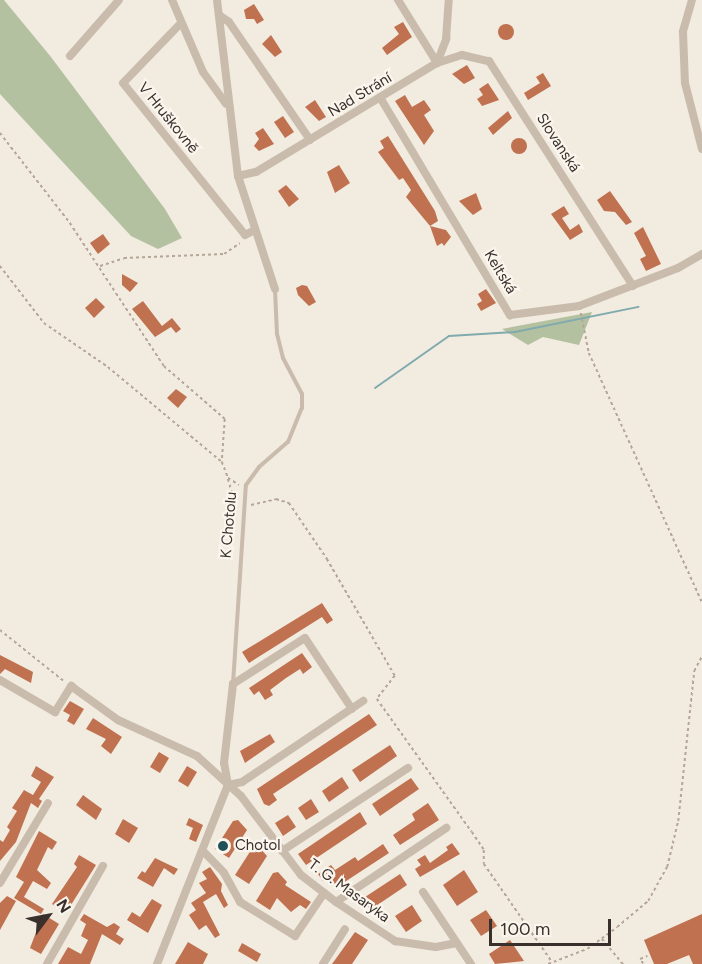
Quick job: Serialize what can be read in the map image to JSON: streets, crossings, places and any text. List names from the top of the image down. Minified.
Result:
{"streets":{"street":["Nad Strání","V Hruškovně","Slovanská","Keltská","K Chotolu","T. G. Masaryka"]},"crossings":[["Nad Strání","Slovanská"],["Nad Strání","Keltská"],["Nad Strání","K Chotolu"],["V Hruškovně","K Chotolu"],["Slovanská","Keltská"],["K Chotolu","T. G. Masaryka"]],"places":["Chotol"],"scale_bar":"100 m","north":"top right"}
